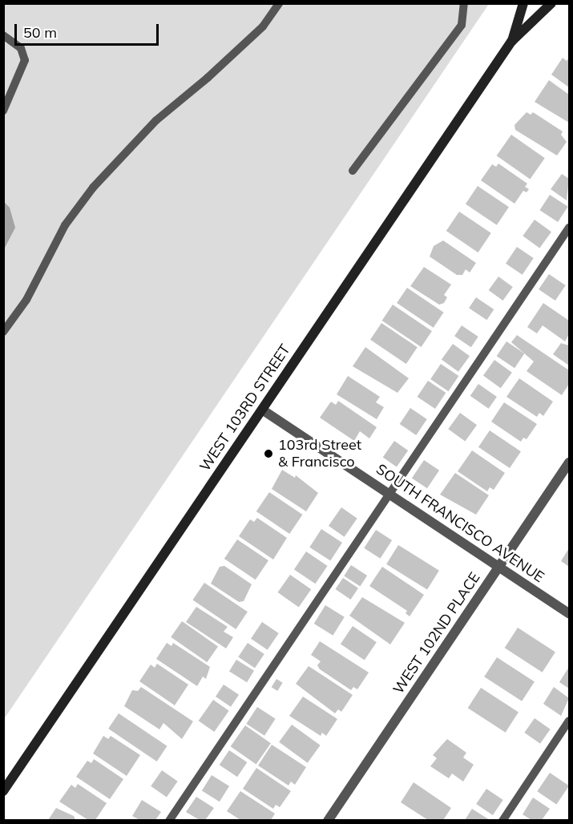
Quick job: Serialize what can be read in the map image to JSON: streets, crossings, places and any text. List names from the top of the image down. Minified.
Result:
{"streets":{"main road":["WEST 103RD STREET"],"street":["SOUTH FRANCISCO AVENUE","WEST 102ND PLACE"]},"crossings":[["WEST 103RD STREET","SOUTH FRANCISCO AVENUE"],["SOUTH FRANCISCO AVENUE","WEST 102ND PLACE"]],"places":["103rd Street & Francisco"],"scale_bar":"50 m"}
